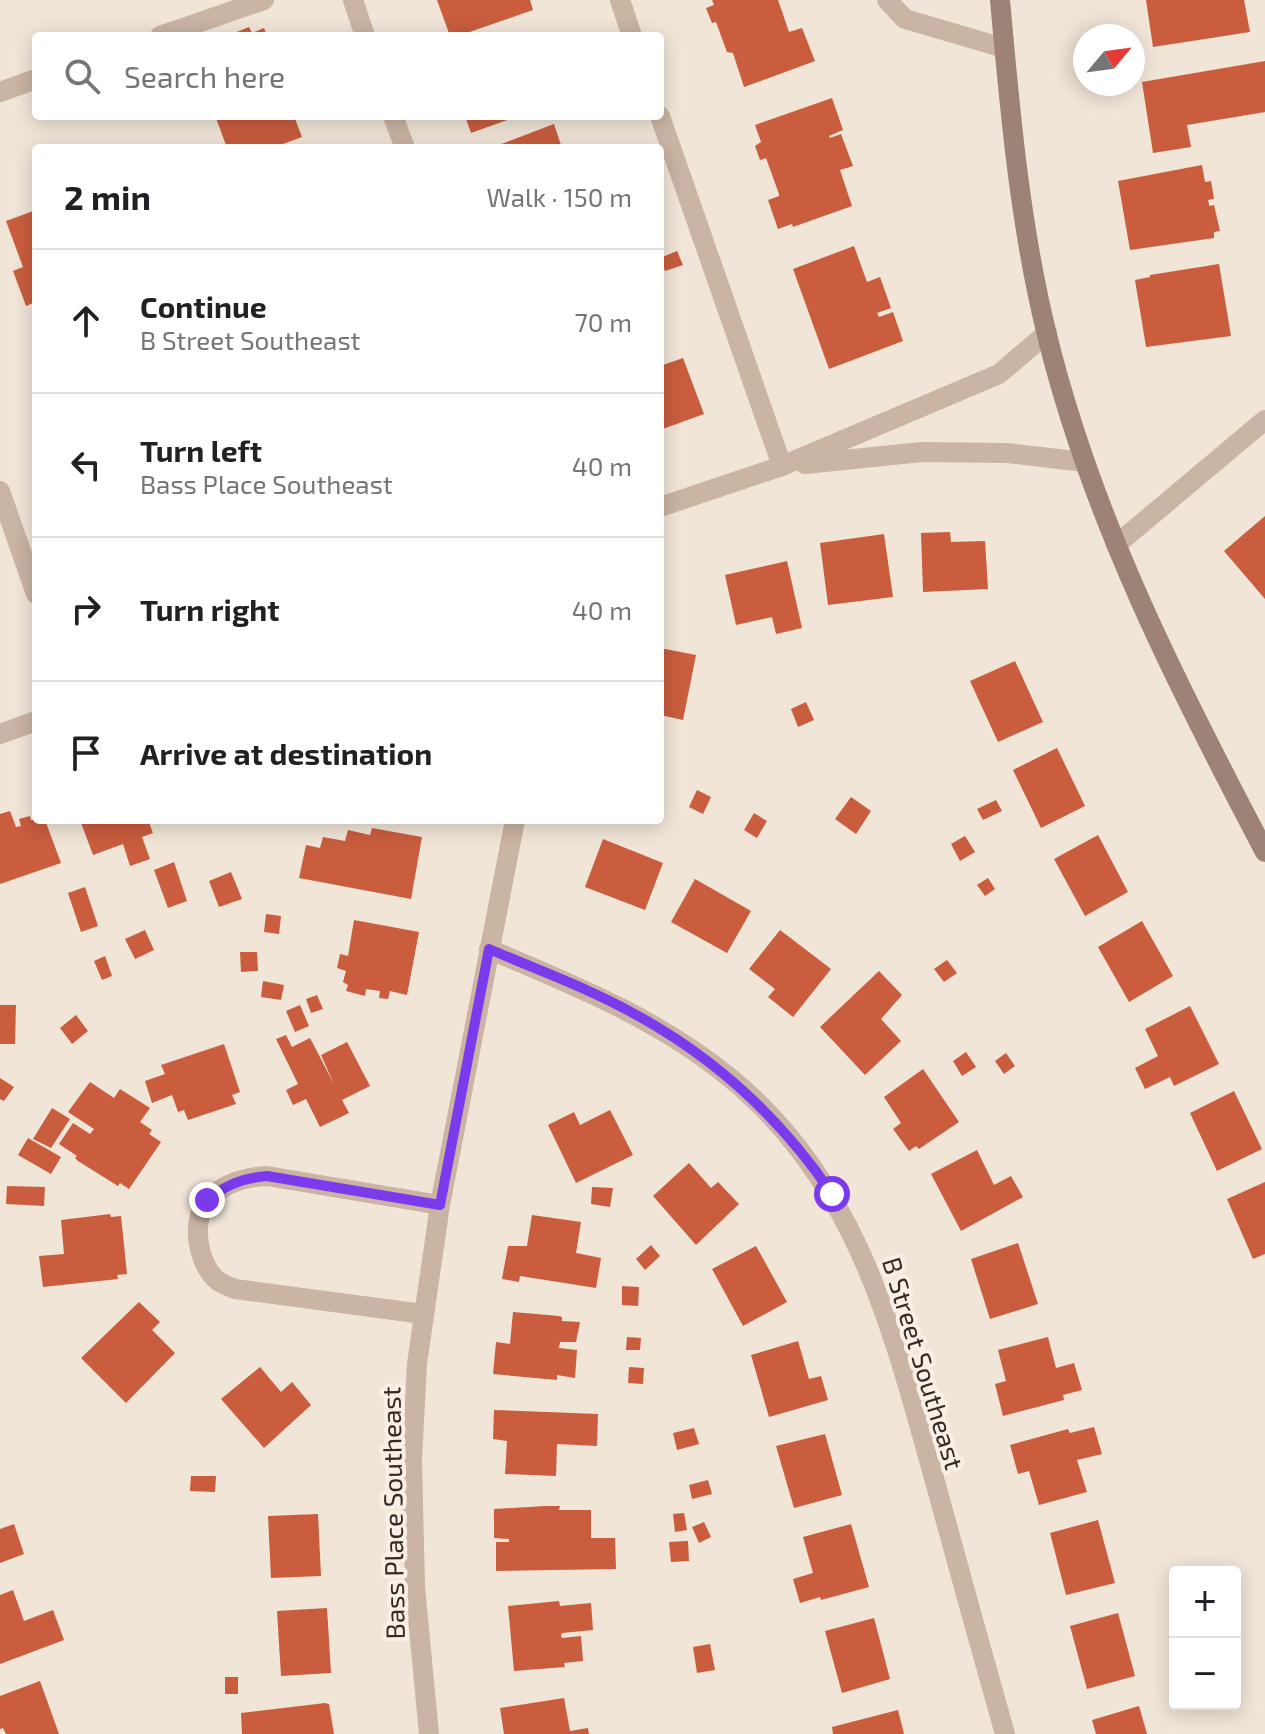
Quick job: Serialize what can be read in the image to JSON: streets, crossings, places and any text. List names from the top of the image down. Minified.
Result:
{"streets":{"street":["B Street Southeast","Bass Place Southeast"]},"crossings":[["B Street Southeast","Bass Place Southeast"]],"north":"top right","page":{"search":"Search here","heading":["2 min","Walk · 150 m"],"list":[["Continue","B Street Southeast","70 m"],["Turn left","Bass Place Southeast","40 m"],["Turn right","40 m"],"Arrive at destination"],"map_buttons":["+","−"]}}
